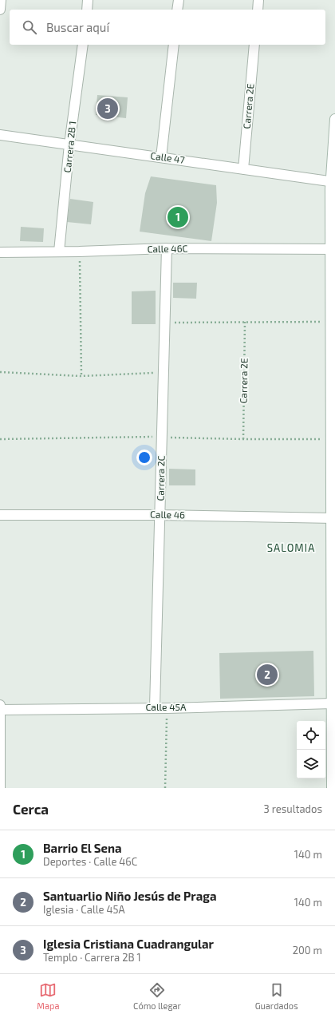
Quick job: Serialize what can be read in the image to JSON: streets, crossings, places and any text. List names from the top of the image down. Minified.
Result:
{"streets":{"street":["Carrera 2E","Carrera 2B 1","Calle 47","Calle 46C","Carrera 2C","Calle 46","Calle 45A"]},"crossings":[["Carrera 2E","Calle 47"],["Carrera 2B 1","Calle 47"],["Carrera 2B 1","Calle 46C"],["Calle 46C","Carrera 2C"],["Carrera 2C","Calle 46"],["Carrera 2C","Calle 45A"]],"districts":["SALOMIA"],"page":{"search":"Buscar aquí","pins":["3","1","2"],"heading":["Cerca","3 resultados"],"list":[{"mark":"1","name":"Barrio El Sena","note":"Deportes · Calle 46C","value":"140 m"},{"mark":"2","name":"Santuarlio Niño Jesús de Praga","note":"Iglesia · Calle 45A","value":"140 m"},{"mark":"3","name":"Iglesia Cristiana Cuadrangular","note":"Templo · Carrera 2B 1","value":"200 m"}],"nav":["Mapa","Cómo llegar","Guardados"]}}
